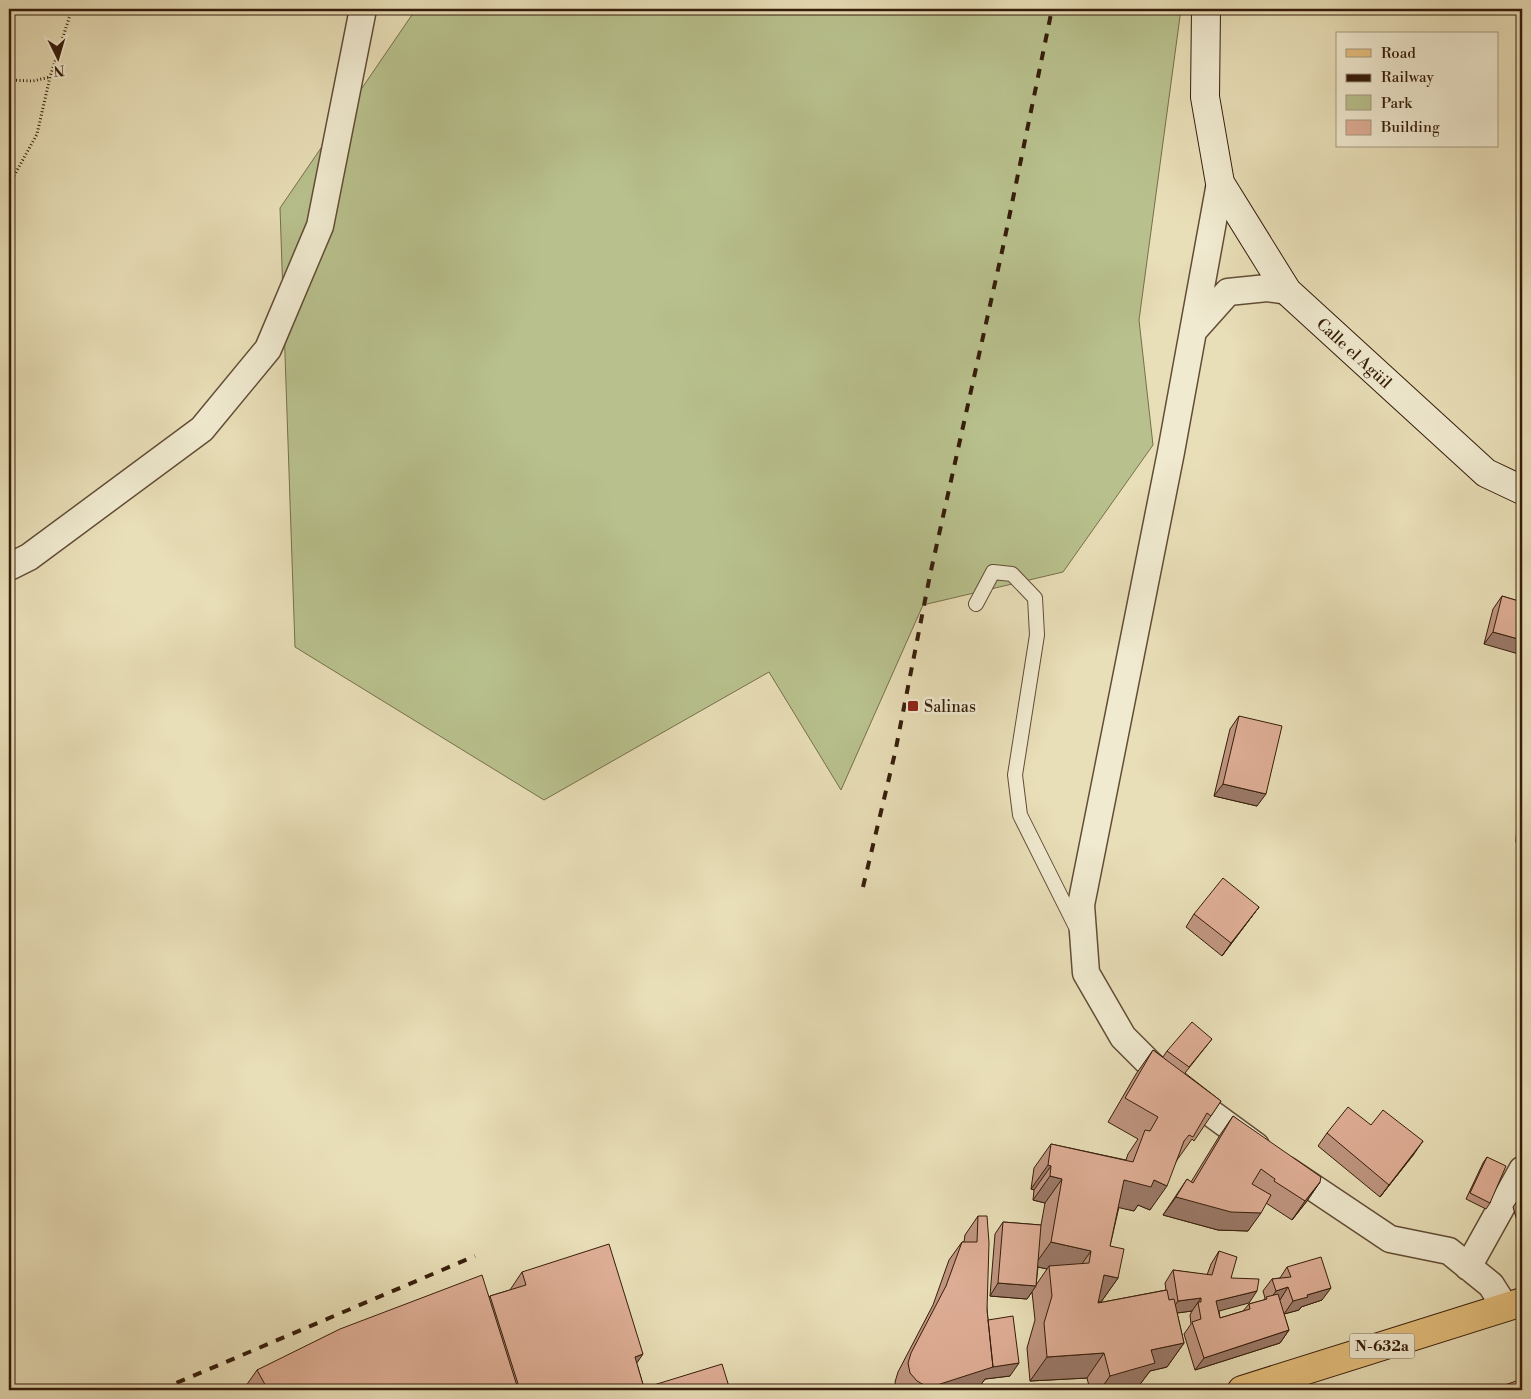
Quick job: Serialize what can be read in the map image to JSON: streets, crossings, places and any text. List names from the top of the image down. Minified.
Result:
{"streets":{"main road":["N-632a"],"street":["Calle el Agüil"]},"places":{"transit":["Salinas"]},"legend":["Road","Railway","Park","Building"],"north":"bottom"}
